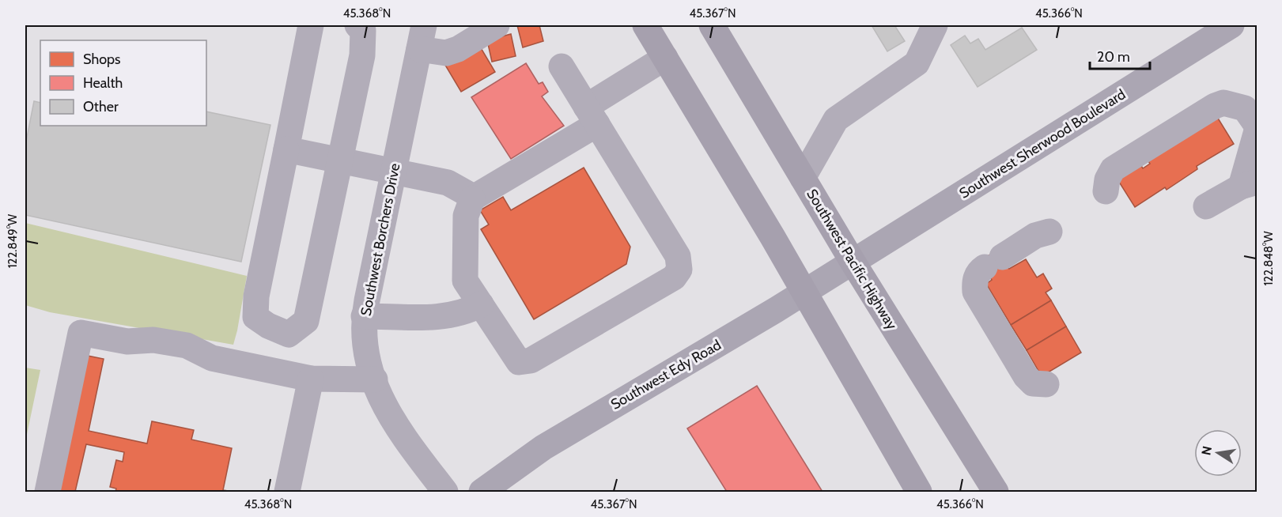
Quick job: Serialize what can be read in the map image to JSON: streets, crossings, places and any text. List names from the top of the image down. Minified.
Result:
{"streets":{"highway":["Southwest Pacific Highway"],"main road":["Southwest Sherwood Boulevard","Southwest Edy Road"],"street":["Southwest Borchers Drive"]},"crossings":[["Southwest Sherwood Boulevard","Southwest Pacific Highway"],["Southwest Sherwood Boulevard","Southwest Edy Road"],["Southwest Pacific Highway","Southwest Edy Road"]],"legend":["Shops","Health","Other"],"scale_bar":"20 m","north":"left","coordinates":["45.368°N","45.367°N","45.366°N","122.849°W","122.848°W"]}
